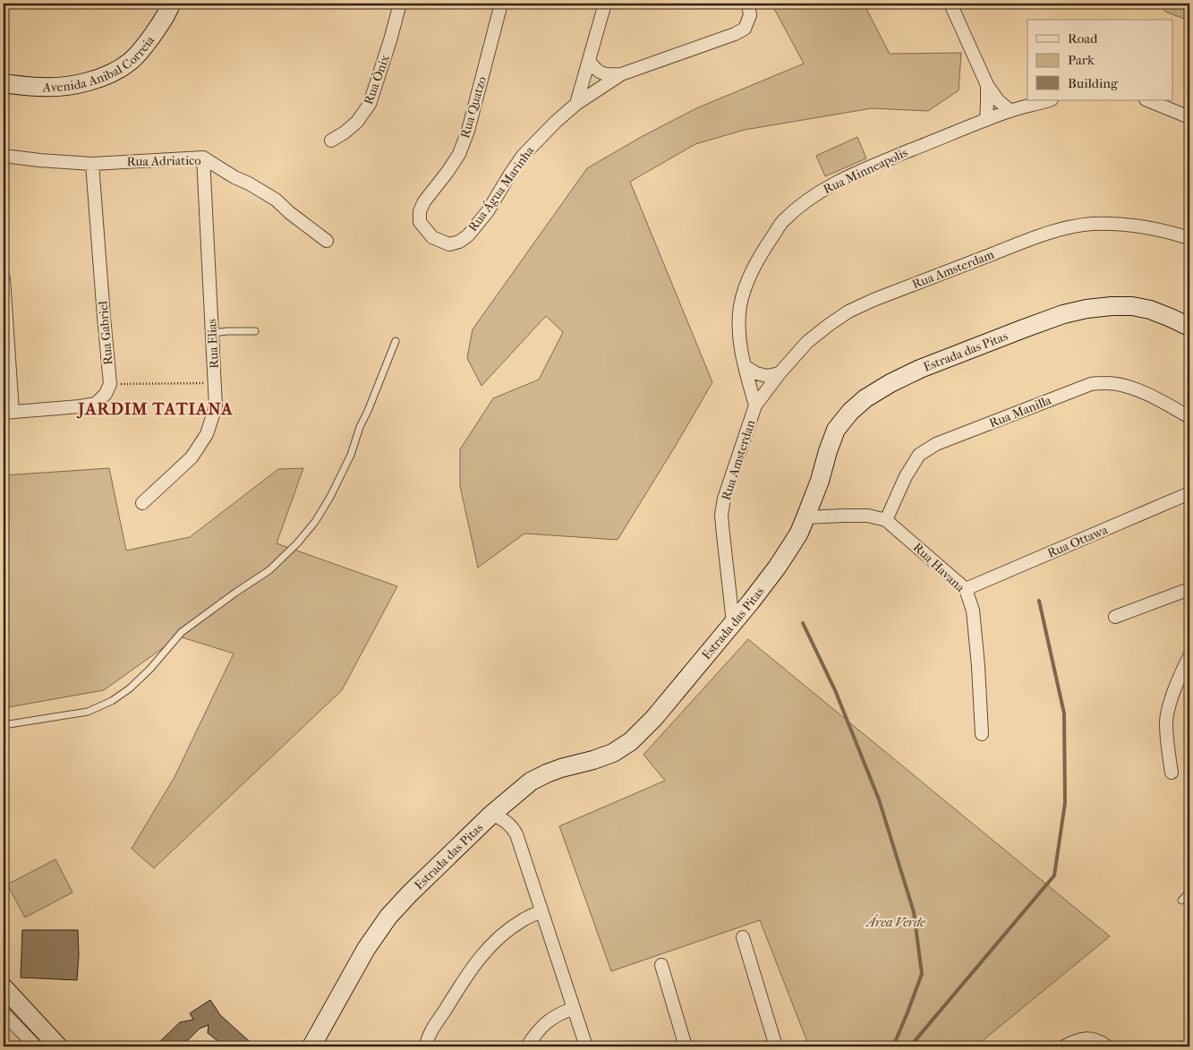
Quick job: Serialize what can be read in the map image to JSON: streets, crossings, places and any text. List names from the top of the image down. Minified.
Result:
{"streets":{"main road":["Avenida Anibal Correia","Estrada das Pitas"],"street":["Rua Ônix","Rua Quatzo","Rua Adriatico","Rua Minneapolis","Rua Água Marinha","Rua Amsterdam","Rua Gabriel","Rua Elias","Rua Manilla","Rua Amsterdan","Rua Ottawa","Rua Havana"]},"crossings":[["Rua Quatzo","Rua Água Marinha"],["Rua Adriatico","Rua Gabriel"],["Rua Adriatico","Rua Elias"],["Rua Minneapolis","Rua Amsterdam"],["Rua Minneapolis","Rua Amsterdan"],["Rua Amsterdam","Rua Amsterdan"],["Estrada das Pitas","Rua Amsterdan"],["Rua Manilla","Rua Havana"],["Rua Ottawa","Rua Havana"]],"districts":["JARDIM TATIANA"],"parks":["Área Verde"],"legend":["Road","Park","Building"]}
